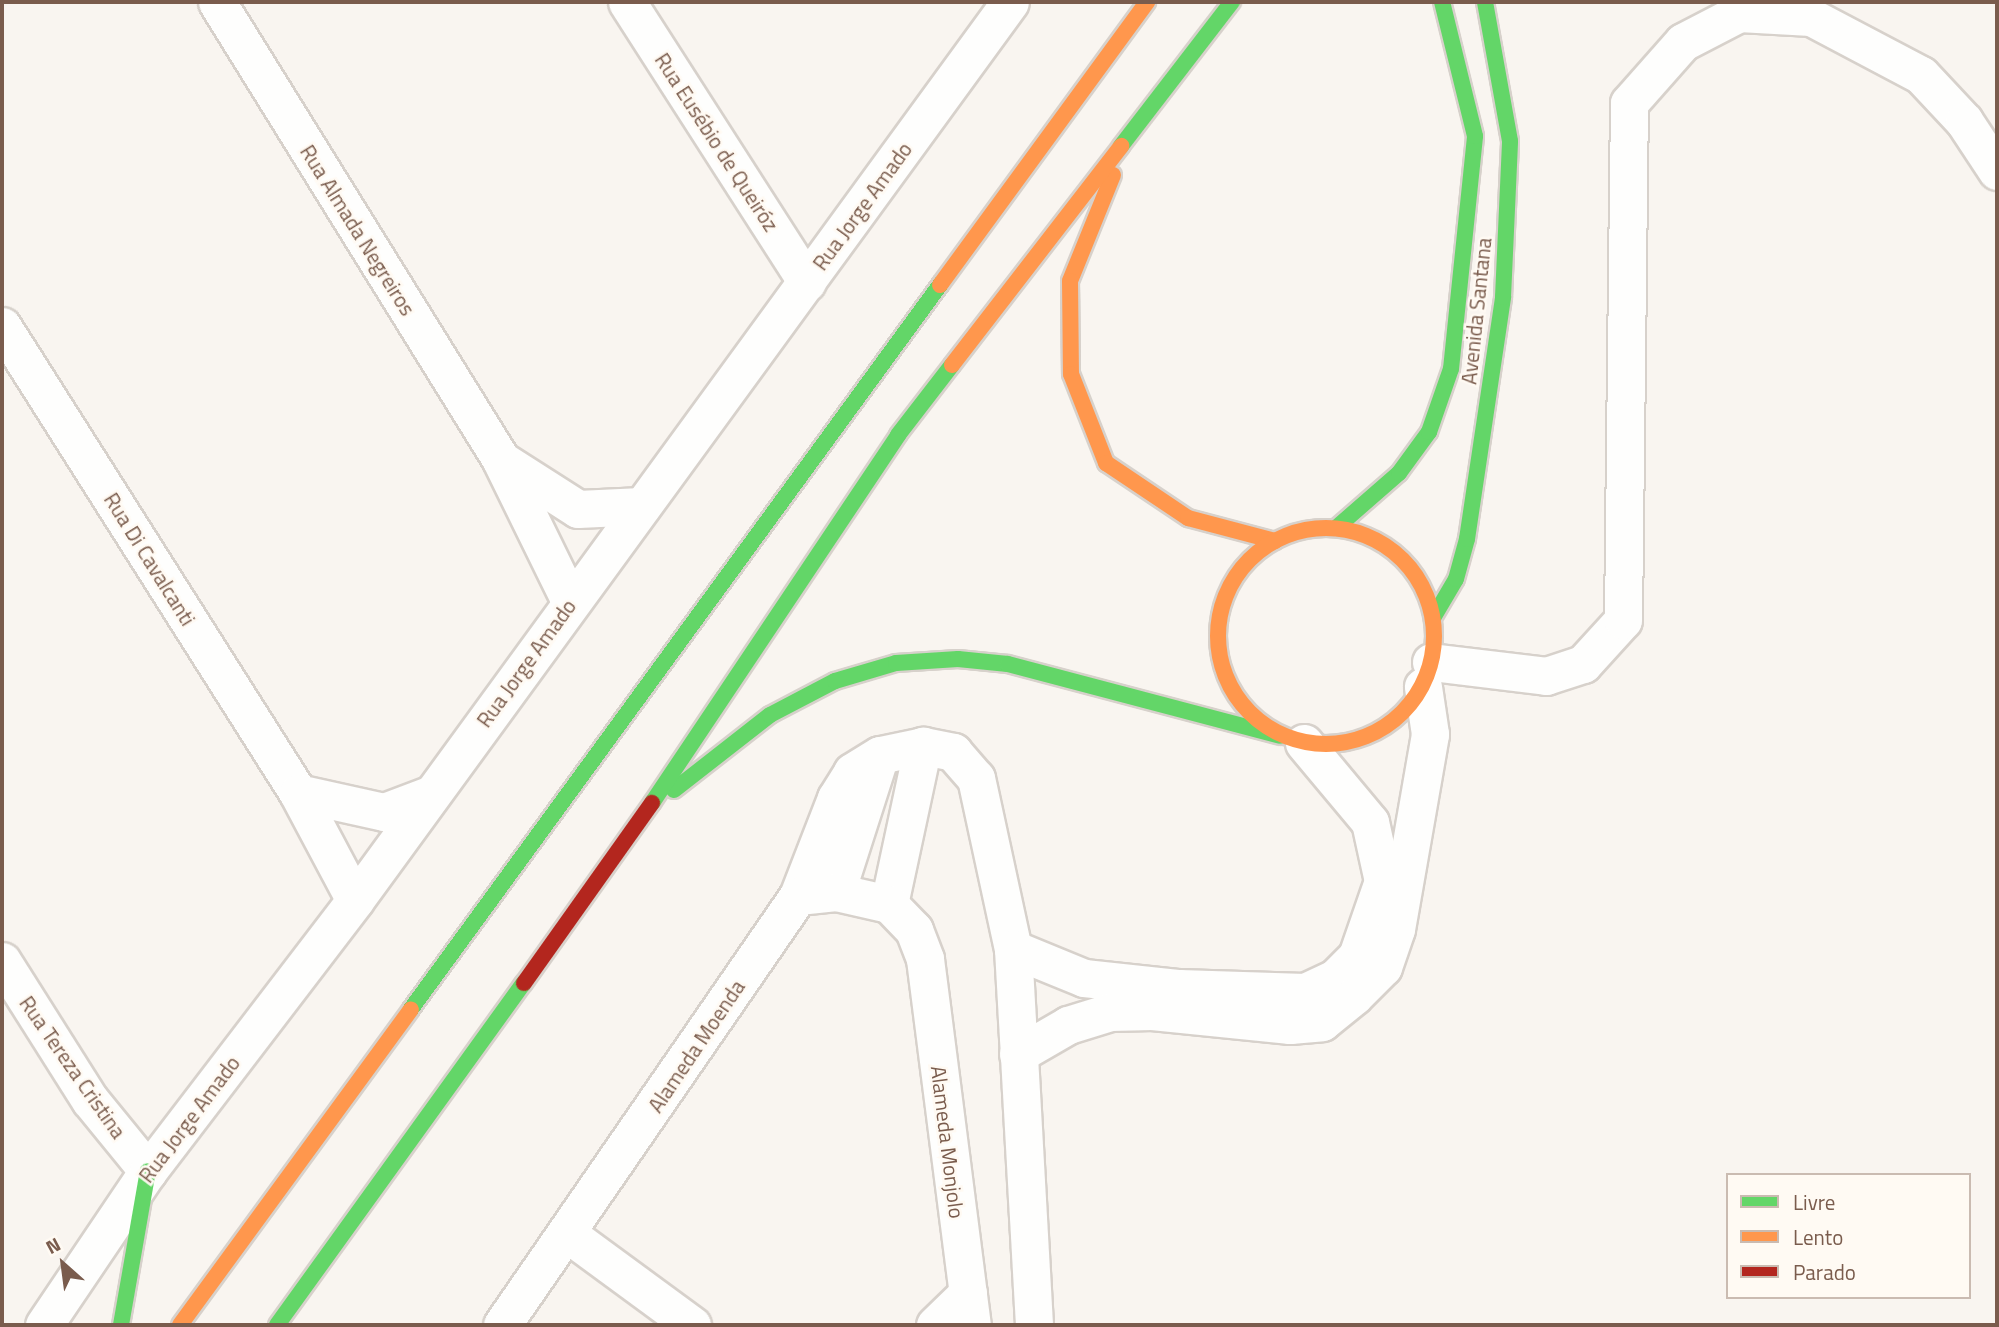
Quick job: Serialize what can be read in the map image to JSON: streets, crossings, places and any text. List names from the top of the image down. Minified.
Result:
{"streets":{"main road":["Avenida Santana"],"street":["Rua Eusébio de Queiróz","Rua Jorge Amado","Rua Almada Negreiros","Rua Di Cavalcanti","Alameda Moenda","Rua Tereza Cristina","Alameda Monjolo"]},"crossings":[["Rua Eusébio de Queiróz","Rua Jorge Amado"],["Rua Jorge Amado","Rua Almada Negreiros"],["Rua Jorge Amado","Rua Di Cavalcanti"],["Rua Jorge Amado","Rua Tereza Cristina"]],"legend":["Livre","Lento","Parado"],"north":"top left"}
